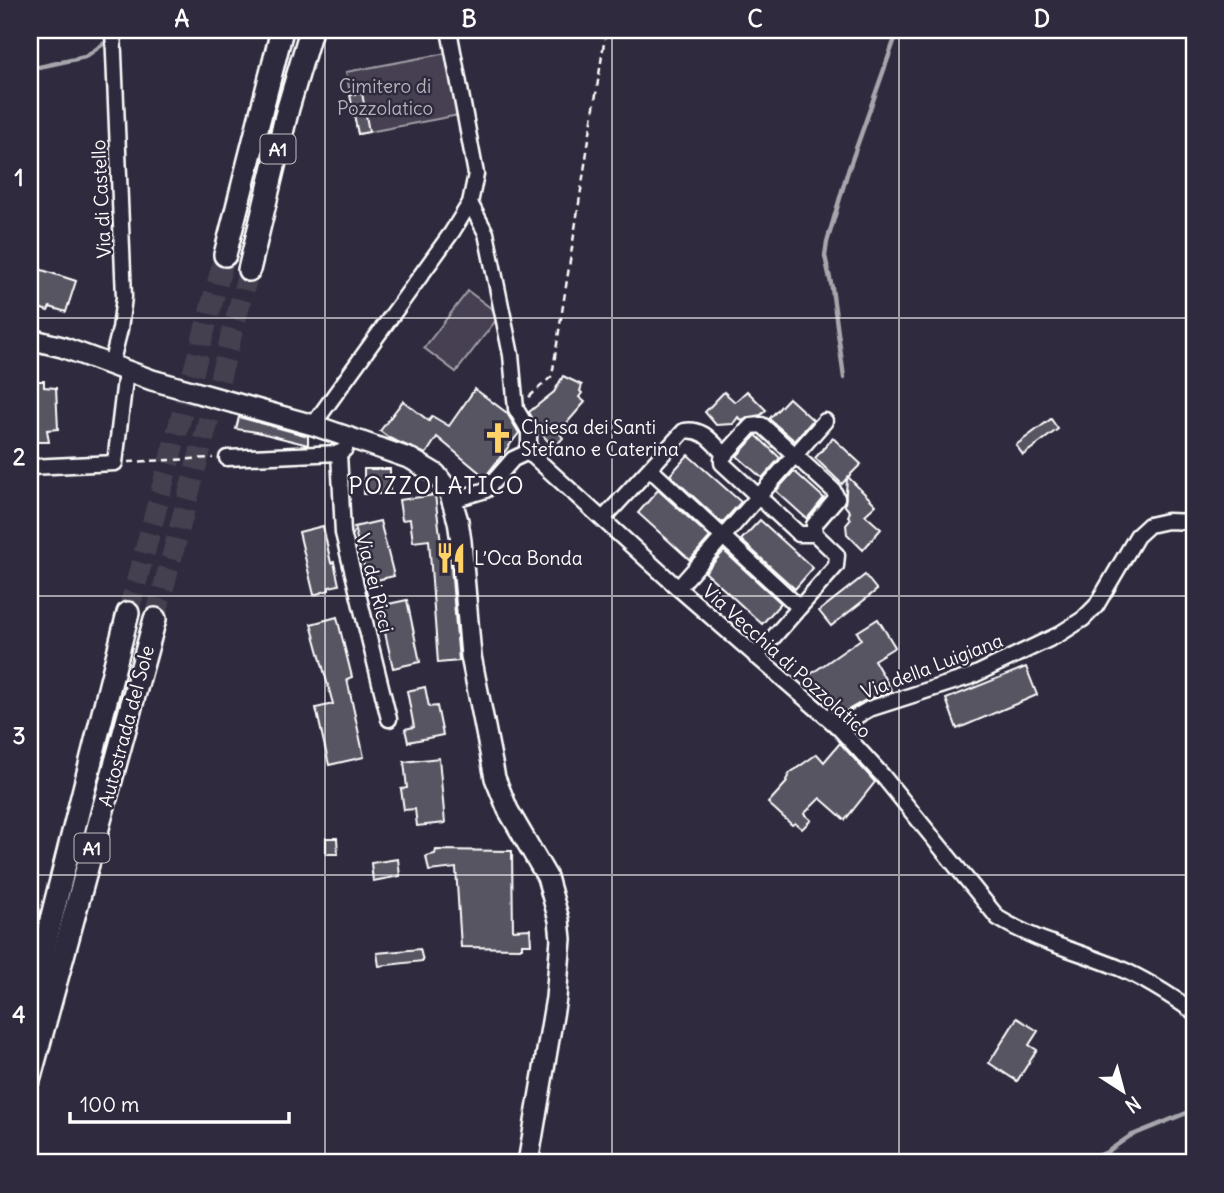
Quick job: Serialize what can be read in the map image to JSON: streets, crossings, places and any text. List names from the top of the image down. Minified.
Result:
{"streets":{"highway":["A1","Autostrada del Sole"],"street":["Via di Castello","Via dei Ricci","Via Vecchia di Pozzolatico","Via della Luigiana"]},"crossings":[["Via Vecchia di Pozzolatico","Via della Luigiana"]],"districts":["POZZOLATICO"],"parks":["Cimitero di Pozzolatico"],"places":{"church":["Chiesa dei Santi Stefano e Caterina"],"restaurant":["L’Oca Bonda"]},"scale_bar":"100 m","north":"bottom right","grid":{"columns":["A","B","C","D"],"rows":["1","2","3","4"]}}
